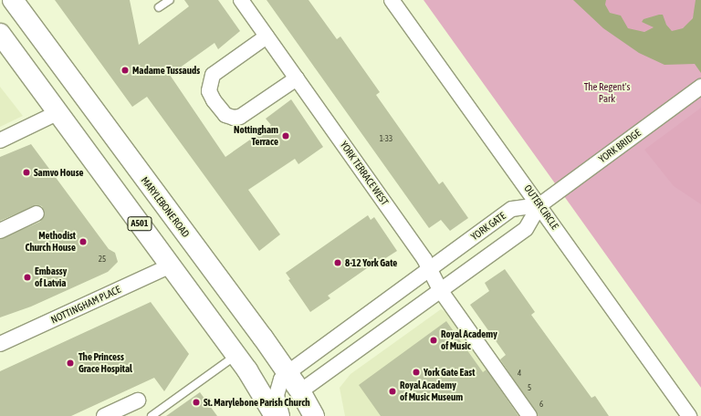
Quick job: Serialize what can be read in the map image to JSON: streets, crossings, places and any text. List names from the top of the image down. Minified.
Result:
{"streets":{"highway":["MARYLEBONE ROAD","A501"],"street":["YORK BRIDGE","YORK TERRACE WEST","OUTER CIRCLE","YORK GATE","NOTTINGHAM PLACE"]},"crossings":[["YORK BRIDGE","OUTER CIRCLE"],["YORK BRIDGE","YORK GATE"],["YORK TERRACE WEST","YORK GATE"],["MARYLEBONE ROAD","YORK GATE"],["OUTER CIRCLE","YORK GATE"],["A501","NOTTINGHAM PLACE"]],"parks":["The Regent's Park"],"places":["Madame Tussauds","Nottingham Terrace","Samvo House","Methodist Church House","8-12 York Gate","Embassy of Latvia","Royal Academy of Music","The Princess Grace Hospital","York Gate East","Royal Academy of Music Museum","St. Marylebone Parish Church"],"house_numbers":["1-33","25","4","5","6"]}
